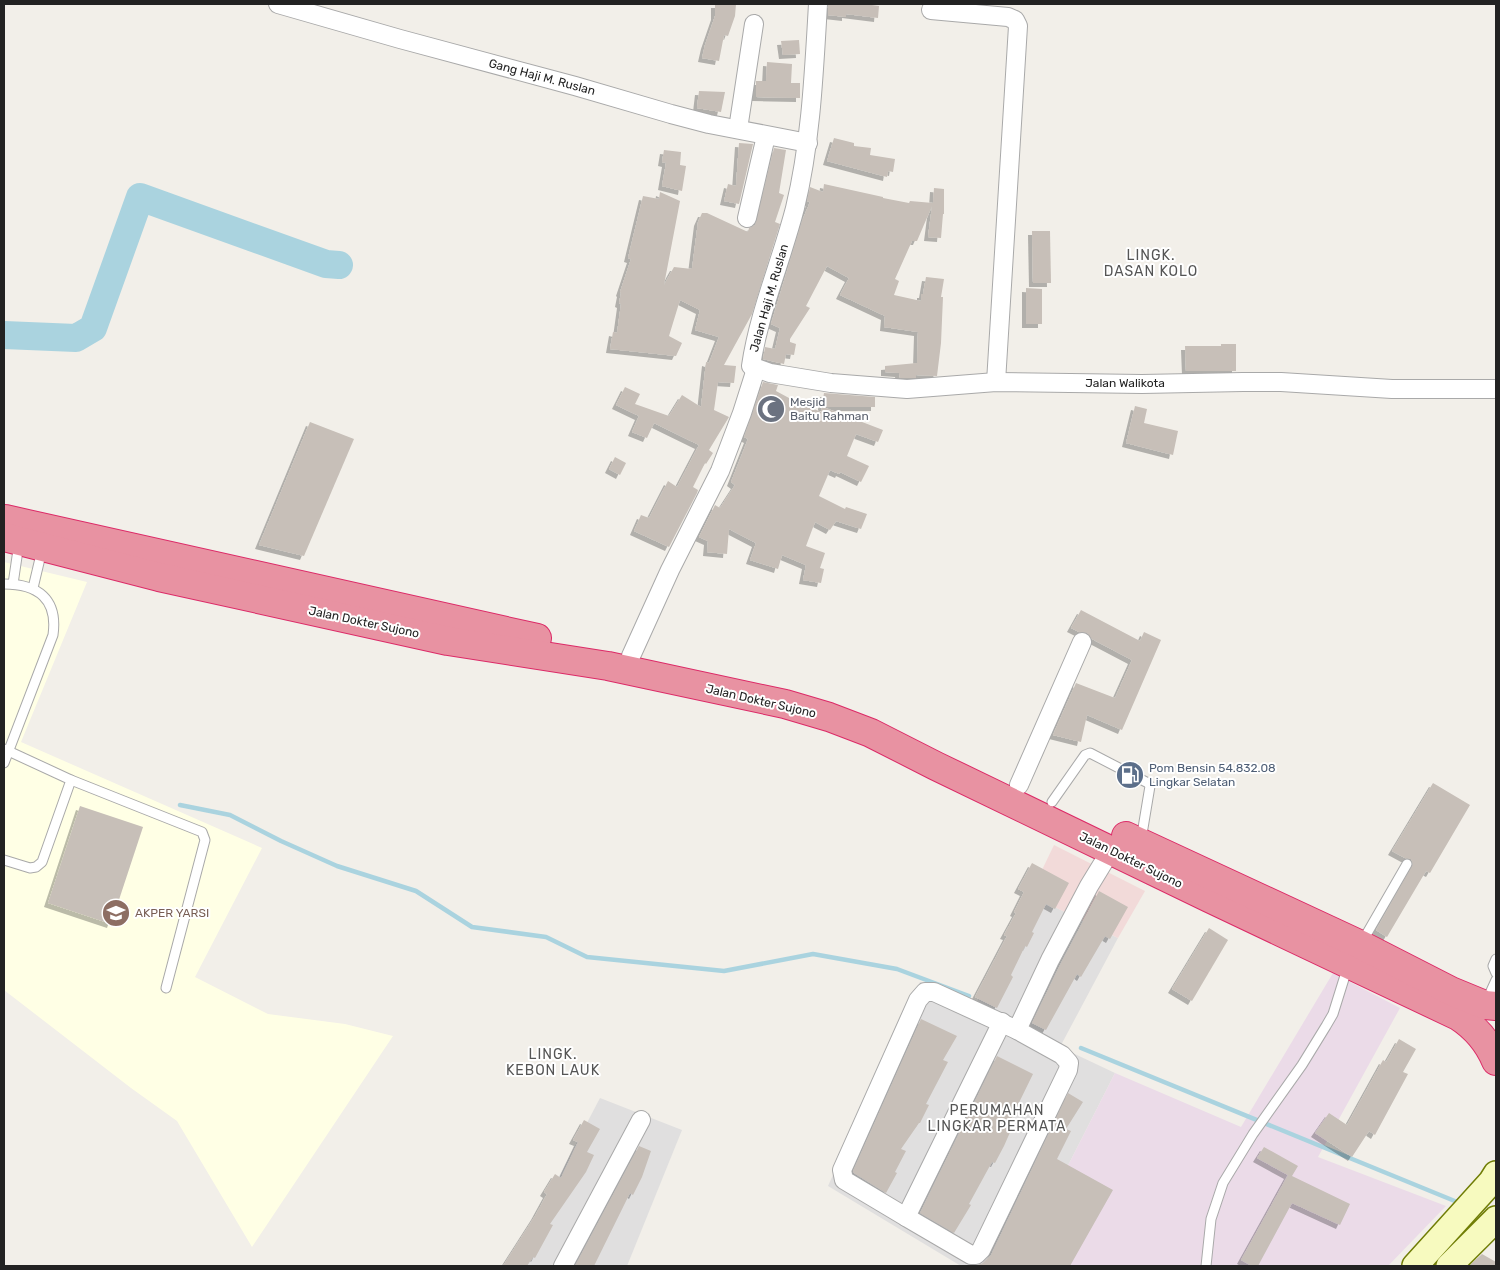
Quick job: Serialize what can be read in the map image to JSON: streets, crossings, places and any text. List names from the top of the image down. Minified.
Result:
{"streets":{"highway":["Jalan Dokter Sujono"],"street":["Gang Haji M. Ruslan","Jalan Haji M. Ruslan","Jalan Walikota"]},"crossings":[["Gang Haji M. Ruslan","Jalan Haji M. Ruslan"],["Jalan Haji M. Ruslan","Jalan Walikota"]],"districts":["LINGK. DASAN KOLO","LINGK. KEBON LAUK","PERUMAHAN LINGKAR PERMATA"],"places":{"mosque":["Mesjid Baitu Rahman"],"fuel station":["Pom Bensin 54.832.08 Lingkar Selatan"],"school or university":["AKPER YARSI"]}}
